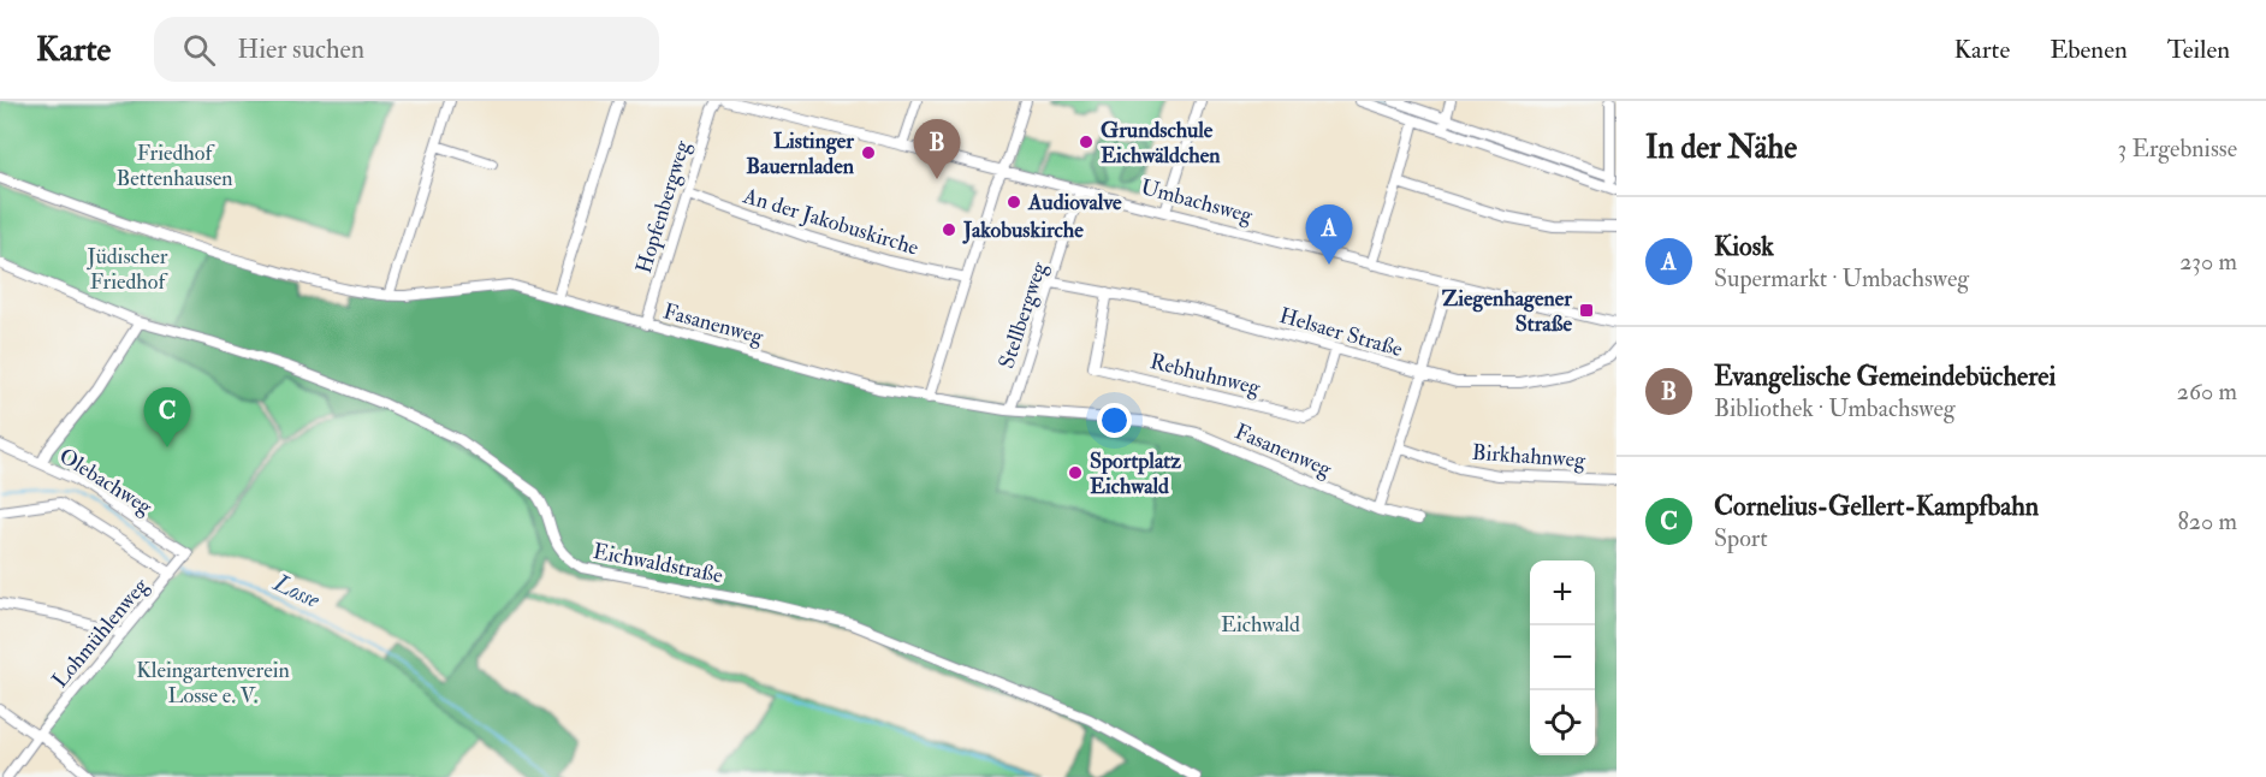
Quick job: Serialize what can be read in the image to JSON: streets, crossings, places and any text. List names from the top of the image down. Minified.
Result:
{"streets":{"street":["Umbachsweg","Hopfenbergweg","An der Jakobuskirche","Stellbergweg","Fasanenweg","Helsaer Straße","Rebhuhnweg","Birkhahnweg","Olebachweg","Eichwaldstraße","Lohmühlenweg"]},"crossings":[["Umbachsweg","Stellbergweg"],["Hopfenbergweg","An der Jakobuskirche"],["Hopfenbergweg","Fasanenweg"],["Stellbergweg","Fasanenweg"],["Stellbergweg","Helsaer Straße"],["Helsaer Straße","Rebhuhnweg"],["Olebachweg","Lohmühlenweg"]],"water":["Losse"],"parks":["Friedhof Bettenhausen","Jüdischer Friedhof","Eichwald","Kleingartenverein Losse e. V."],"places":{"other":["Grundschule Eichwäldchen","Listinger Bauernladen","Audiovalve","Jakobuskirche","Sportplatz Eichwald"],"transit":["Ziegenhagener Straße"]},"page":{"header":"Karte","search":"Hier suchen","nav":["Karte","Ebenen","Teilen"],"heading":["In der Nähe","3 Ergebnisse"],"pins":["B","A","C"],"list":[{"mark":"A","name":"Kiosk","note":"Supermarkt · Umbachsweg","value":"230 m"},{"mark":"B","name":"Evangelische Gemeindebücherei","note":"Bibliothek · Umbachsweg","value":"260 m"},{"mark":"C","name":"Cornelius-Gellert-Kampfbahn","note":"Sport","value":"820 m"}],"map_buttons":["+","−"]}}
